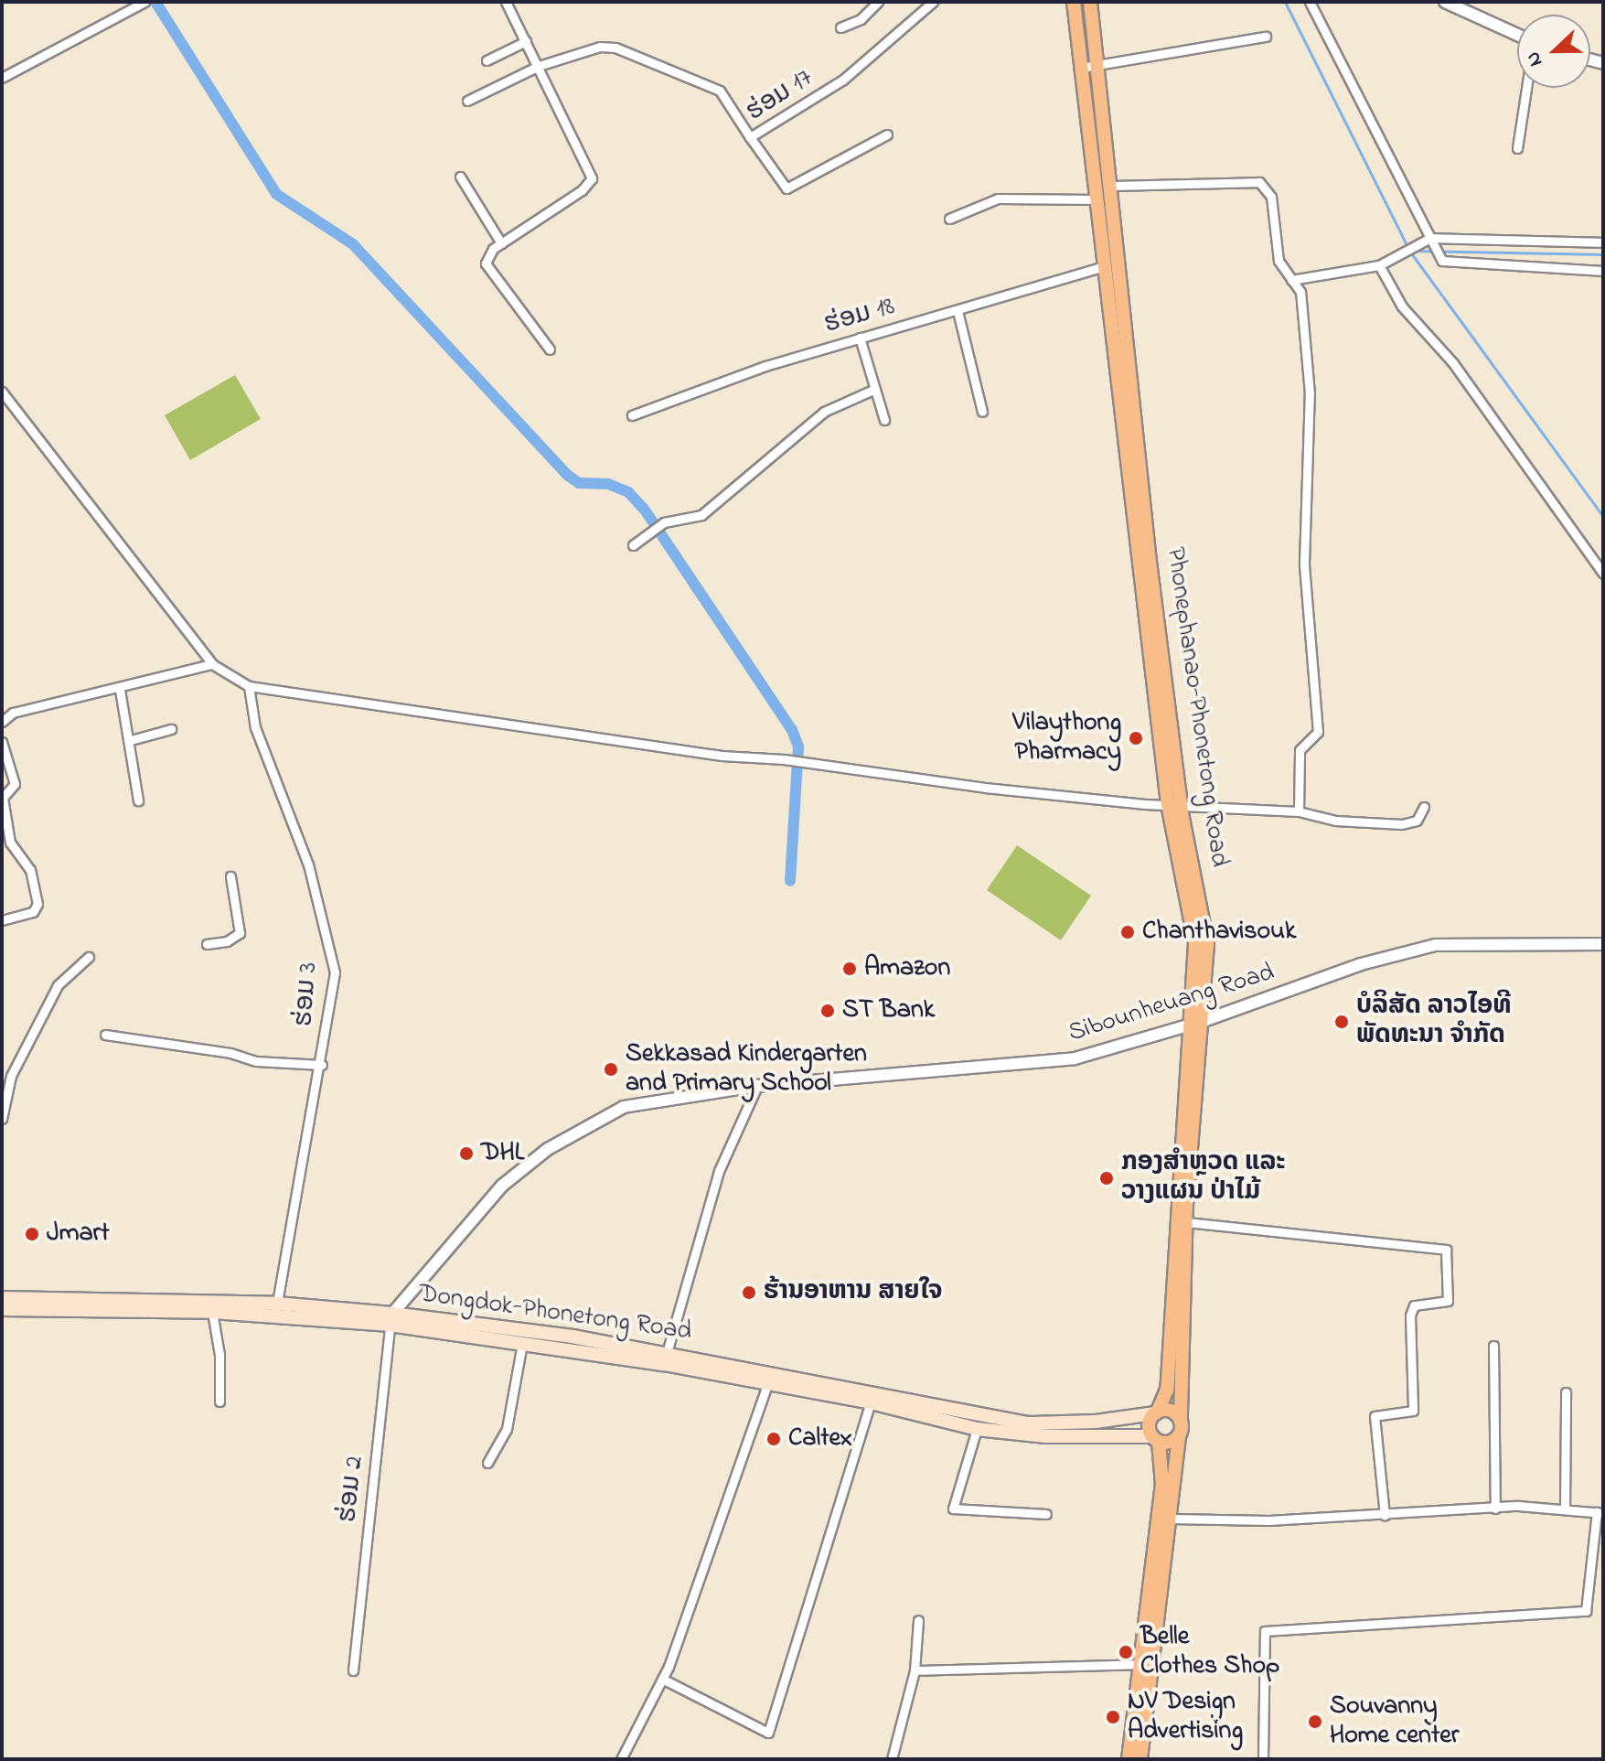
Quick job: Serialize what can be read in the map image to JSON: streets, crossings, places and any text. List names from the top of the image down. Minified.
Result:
{"streets":{"main road":["Phonephanao-Phonetong Road","Dongdok-Phonetong Road"],"street":["ຮ່ອມ 17","ຮ່ອມ 18","ຮ່ອມ 3","Sibounheuang Road","ຮ່ອມ 2"]},"crossings":[["ຮ່ອມ 18","Phonephanao-Phonetong Road"],["Phonephanao-Phonetong Road","Sibounheuang Road"],["ຮ່ອມ 3","Dongdok-Phonetong Road"],["Sibounheuang Road","Dongdok-Phonetong Road"],["Sibounheuang Road","ຮ່ອມ 2"],["Dongdok-Phonetong Road","ຮ່ອມ 2"]],"places":["Vilaythong Pharmacy","Chanthavisouk","Amazon","ST Bank","ບໍລິສັດ ລາວໄອທີ ພັດທະນາ ຈຳກັດ","Sekkasad Kindergarten and Primary School","DHL","ກອງສໍາຫຼວດ ແລະ ວາງແຜນ ປ່າໄມ້","Jmart","ຮ້ານອາຫານ ສາຍໃຈ","Caltex","Belle Clothes Shop","NV Design Advertising","Souvanny Home center"],"north":"left"}
